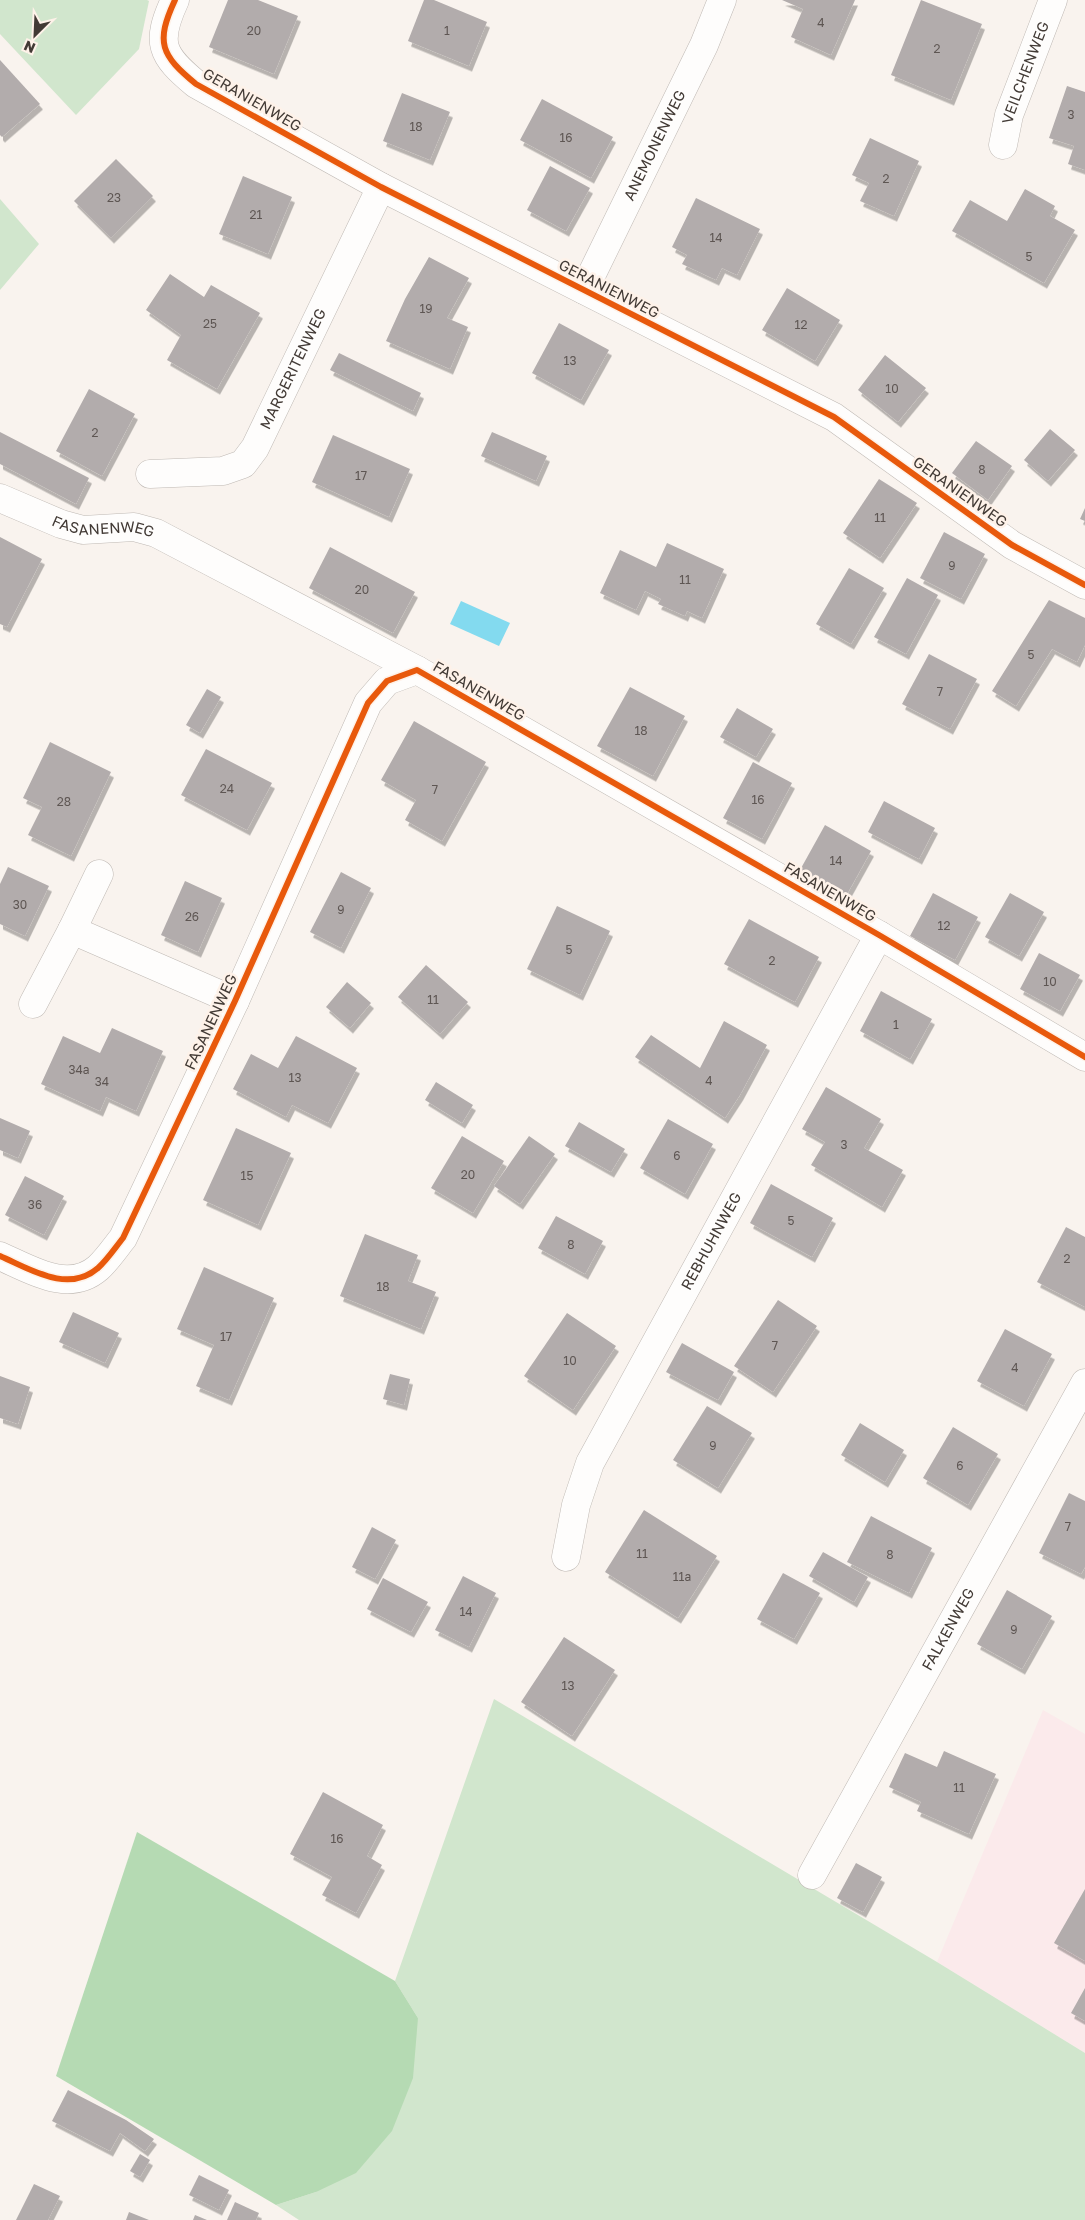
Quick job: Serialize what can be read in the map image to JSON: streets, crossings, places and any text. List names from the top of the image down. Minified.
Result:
{"streets":{"street":["VEILCHENWEG","GERANIENWEG","ANEMONENWEG","MARGERITENWEG","FASANENWEG","REBHUHNWEG","FALKENWEG"]},"crossings":[["GERANIENWEG","ANEMONENWEG"],["GERANIENWEG","MARGERITENWEG"],["FASANENWEG","REBHUHNWEG"]],"house_numbers":["4","20","1","2","3","18","16","2","23","21","14","5","19","25","12","13","10","2","8","17","11","9","11","20","5","7","18","24","7","16","28","14","30","9","26","12","5","2","10","11","1","34a","13","4","34","3","6","20","15","36","5","8","2","18","17","7","10","4","9","6","7","11","8","11a","14","9","13","11","16"],"north":"bottom left"}
